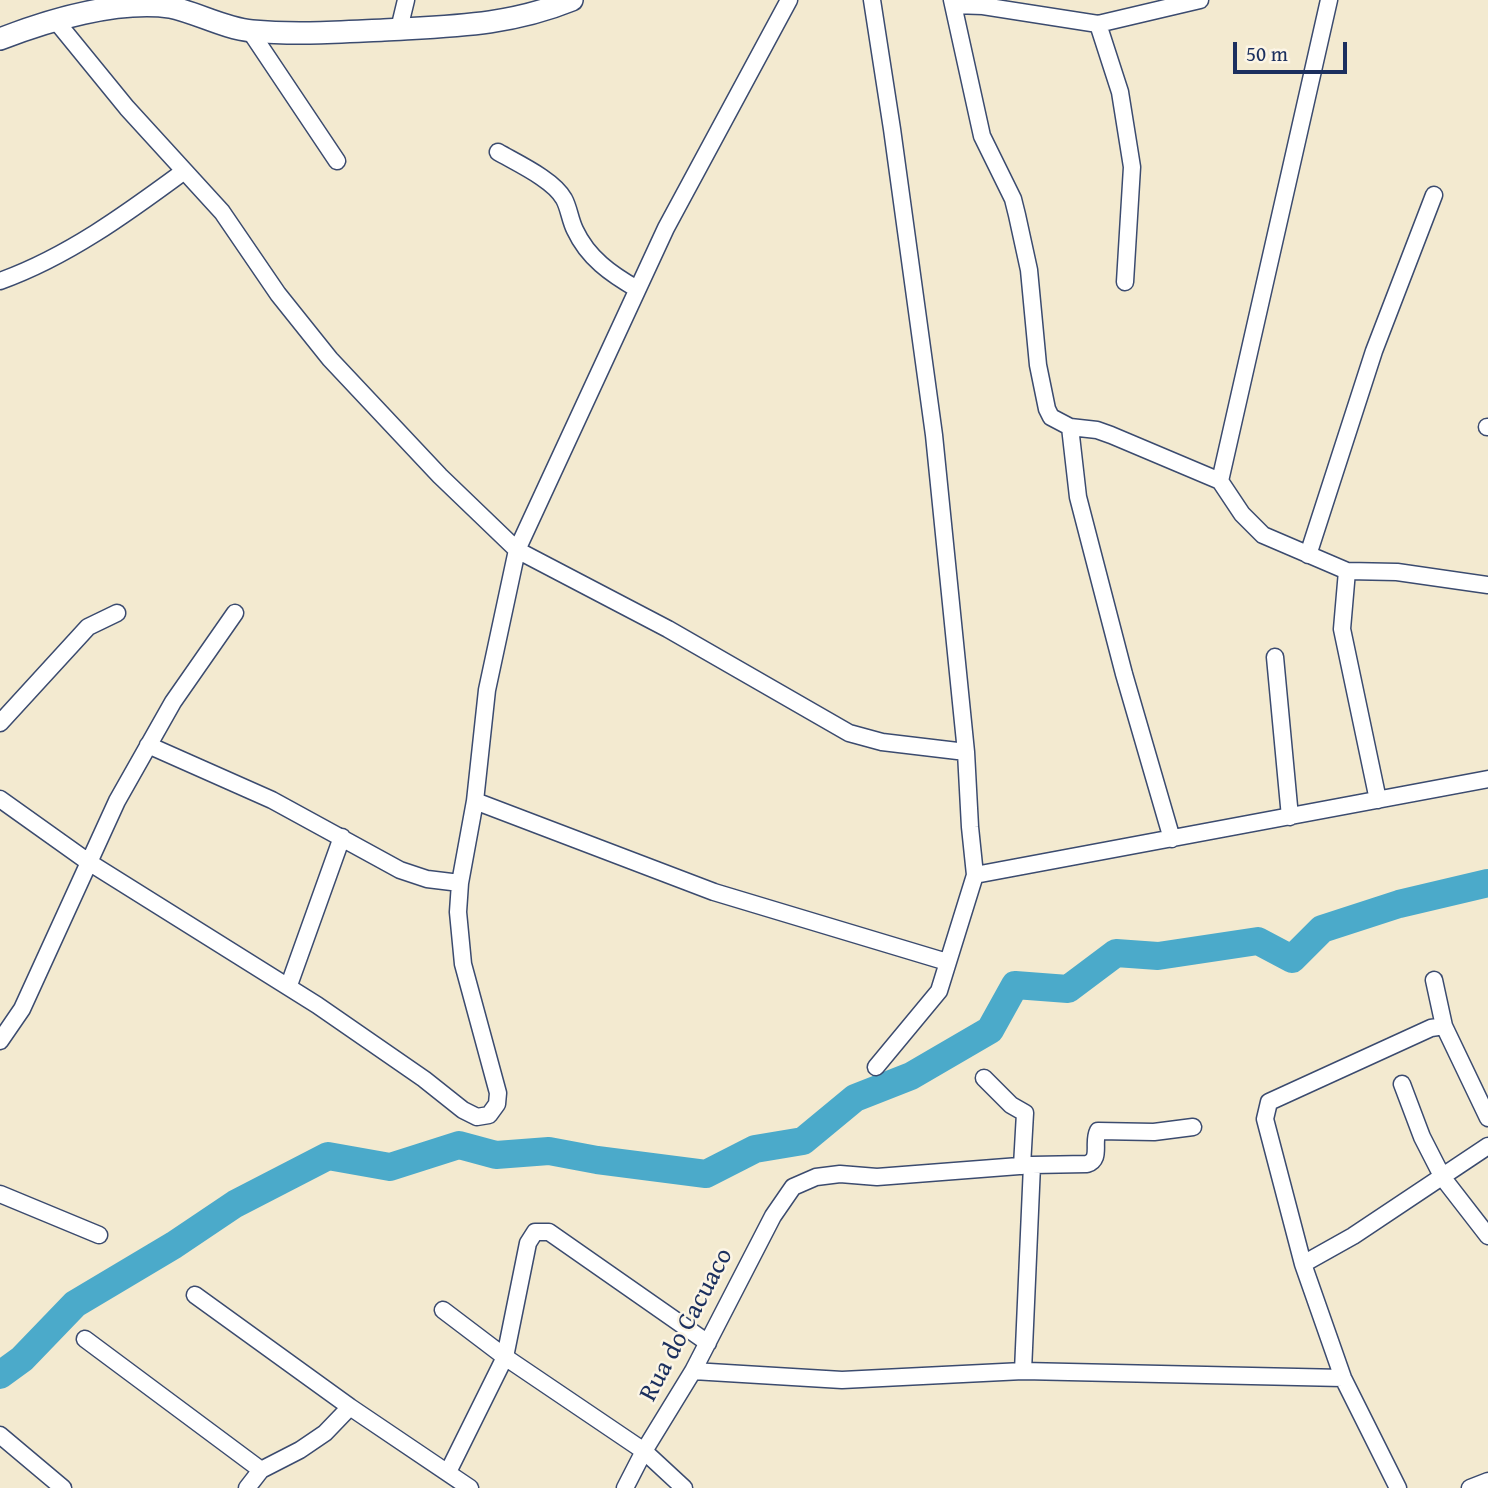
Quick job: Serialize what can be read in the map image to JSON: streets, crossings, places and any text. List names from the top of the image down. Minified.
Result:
{"streets":{"street":["Rua do Cacuaco"]},"scale_bar":"50 m"}
